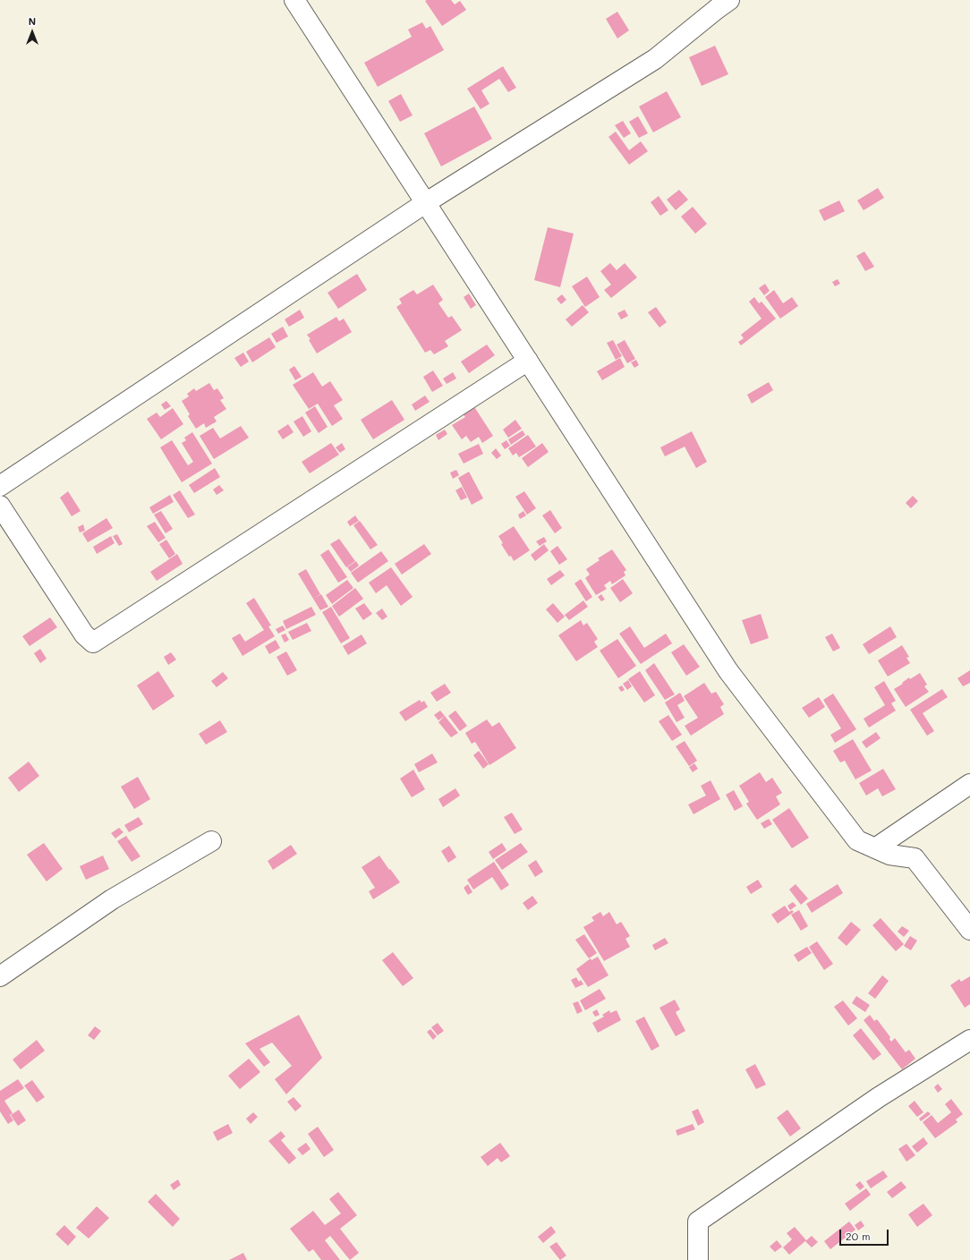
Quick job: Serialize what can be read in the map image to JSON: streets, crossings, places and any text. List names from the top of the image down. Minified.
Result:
{"scale_bar":"20 m","north":"top"}
